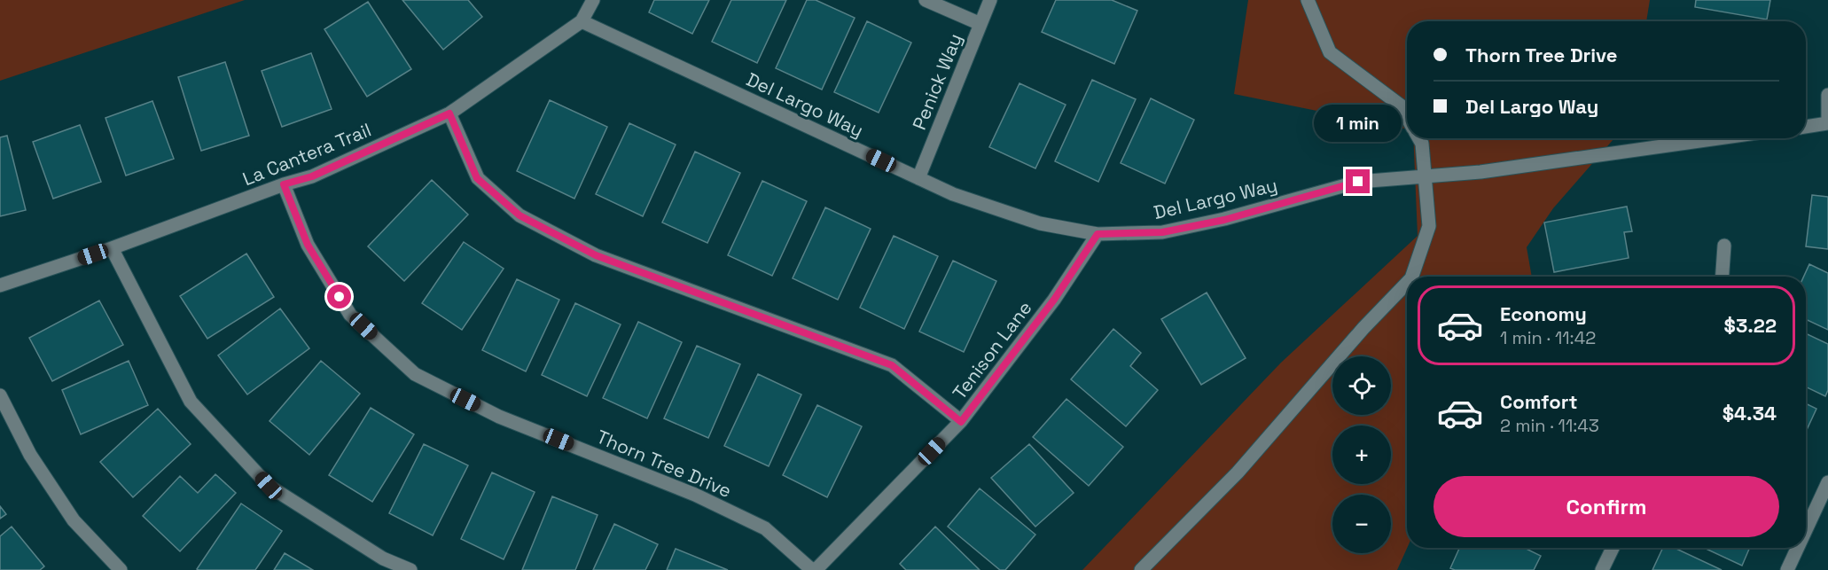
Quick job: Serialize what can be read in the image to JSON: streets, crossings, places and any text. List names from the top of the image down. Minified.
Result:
{"streets":{"street":["Penick Way","Del Largo Way","La Cantera Trail","Tenison Lane","Thorn Tree Drive"]},"crossings":[["Penick Way","Del Largo Way"],["Del Largo Way","La Cantera Trail"],["Del Largo Way","Tenison Lane"],["La Cantera Trail","Thorn Tree Drive"],["Tenison Lane","Thorn Tree Drive"]],"page":{"banner":["Thorn Tree Drive","Del Largo Way"],"bubble":"1 min","list":[{"name":"Economy","note":"1 min · 11:42","value":"$3.22"},{"name":"Comfort","note":"2 min · 11:43","value":"$4.34"}],"map_buttons":["+","−"],"buttons":"Confirm"}}
